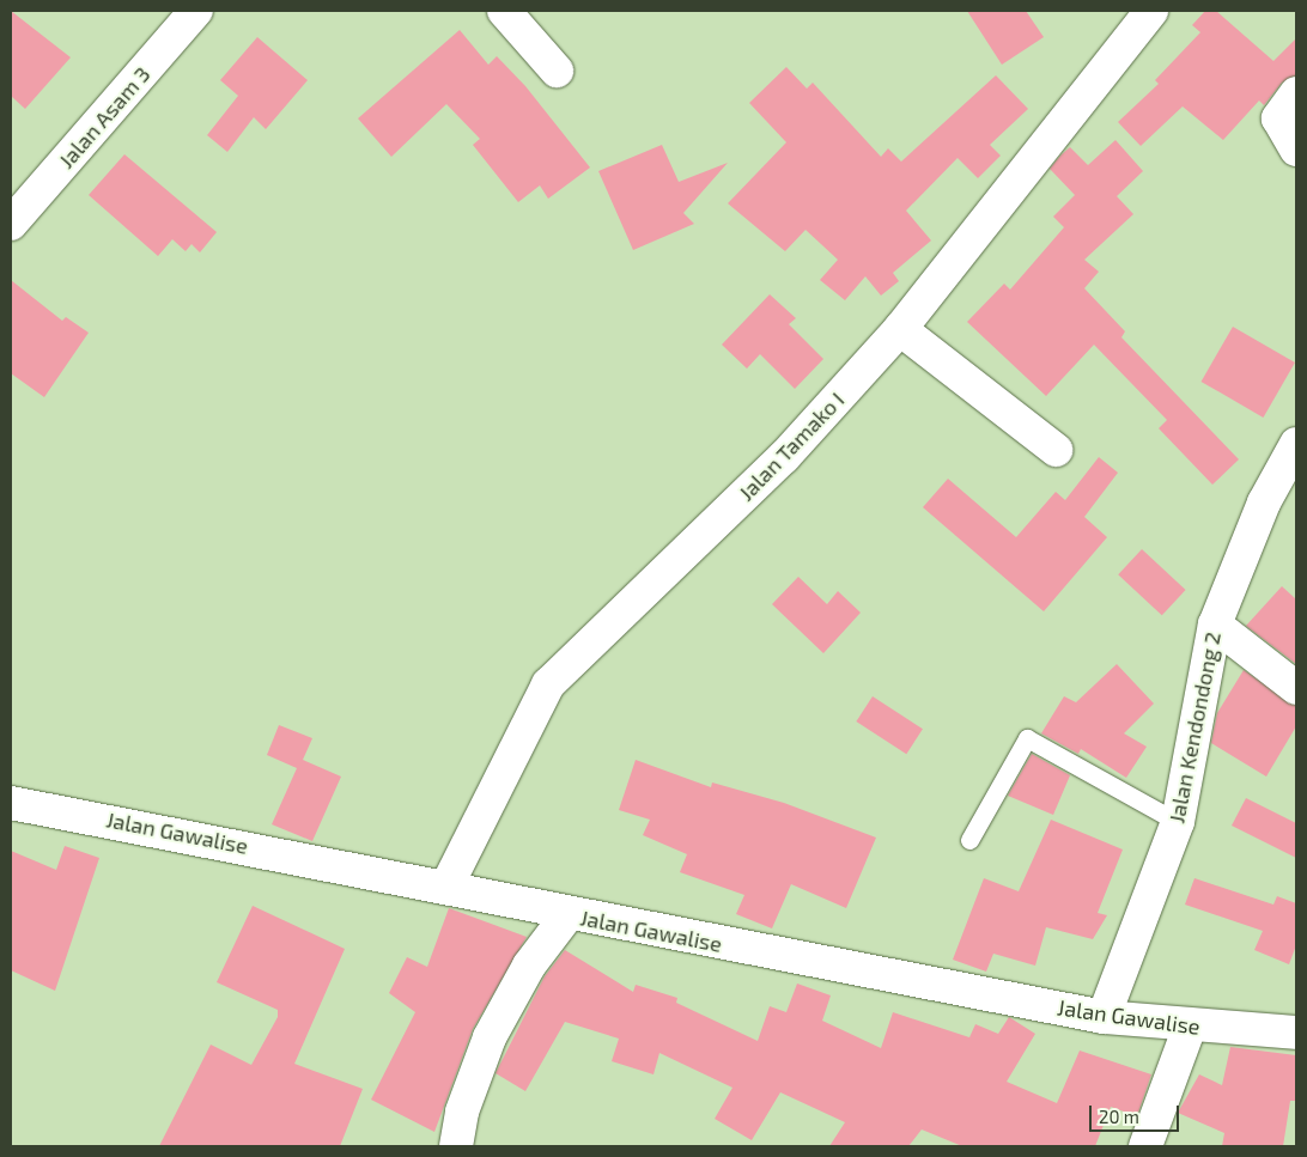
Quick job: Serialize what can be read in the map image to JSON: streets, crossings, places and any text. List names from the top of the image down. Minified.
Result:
{"streets":{"street":["Jalan Asam 3","Jalan Tamako I","Jalan Kendondong 2","Jalan Gawalise"]},"crossings":[["Jalan Tamako I","Jalan Gawalise"],["Jalan Kendondong 2","Jalan Gawalise"]],"scale_bar":"20 m"}
